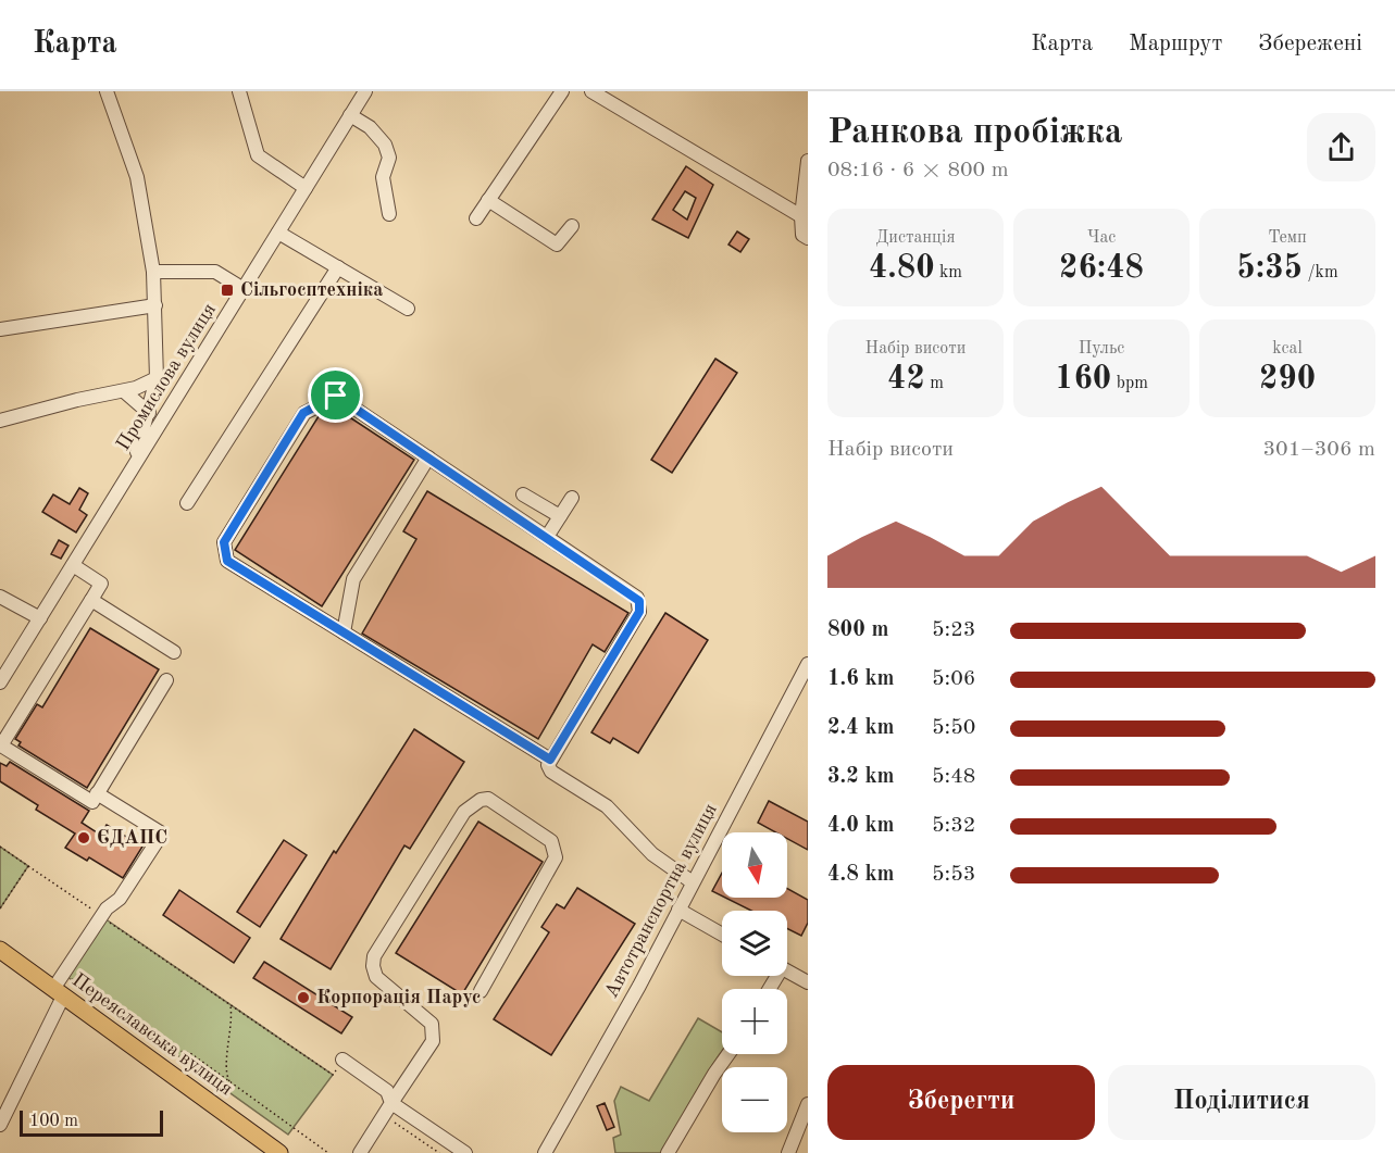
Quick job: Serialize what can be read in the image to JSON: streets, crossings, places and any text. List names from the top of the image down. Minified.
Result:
{"streets":{"main road":["Переяславська вулиця"],"street":["Промислова вулиця","Автотранспортна вулиця"]},"places":{"transit":["Сільгосптехніка"],"other":["ЄДАПС","Корпорація Парус"]},"scale_bar":"100 m","north":"bottom","page":{"header":"Карта","nav":["Карта","Маршрут","Збережені"],"heading":["Ранкова пробіжка","08:16 · 6 × 800 m"],"stats":[["Дистанція","4.80 km"],["Час","26:48"],["Темп","5:35 /km"],["Набір висоти","42 m"],["Пульс","160 bpm"],["kcal","290"]],"chart":["Набір висоти","301–306 m"],"list":[{"name":"800 m","note":"5:23"},{"name":"1.6 km","note":"5:06"},{"name":"2.4 km","note":"5:50"},{"name":"3.2 km","note":"5:48"},{"name":"4.0 km","note":"5:32"},{"name":"4.8 km","note":"5:53"}],"map_buttons":["+","−"],"buttons":["Зберегти","Поділитися"],"scale":"100 m"}}
